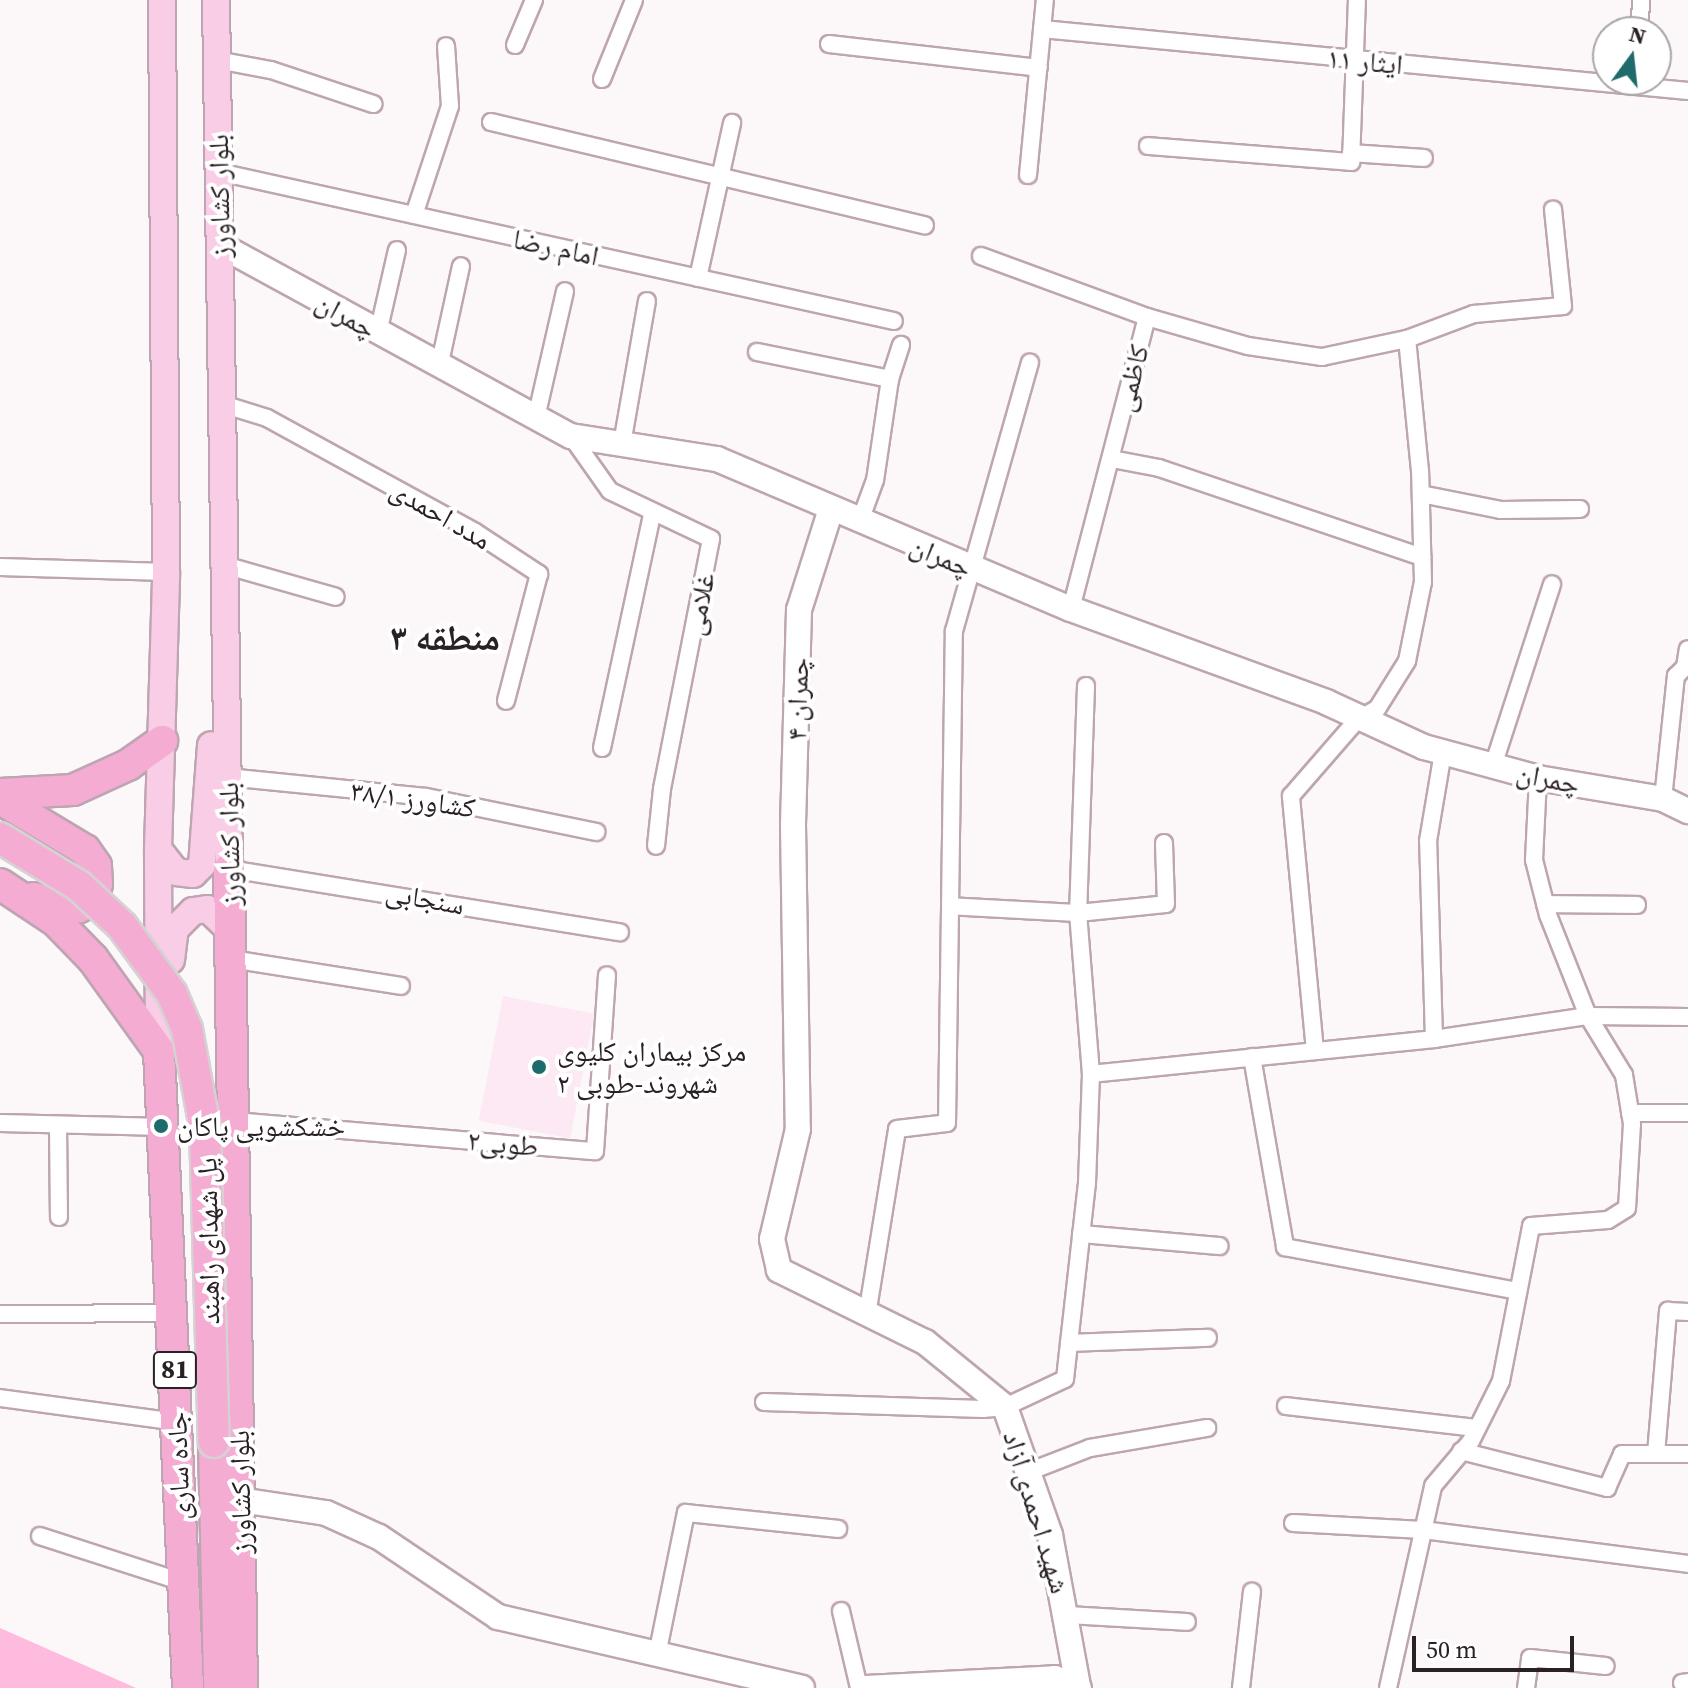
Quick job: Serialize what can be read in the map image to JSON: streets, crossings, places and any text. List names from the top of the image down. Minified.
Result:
{"streets":{"highway":["بلوار کشاورز","پل شهدای راهبند","81","جاده ساری"],"street":["ایثار ۱۱","امام رضا","چمران","کاظمی","مدد احمدی","غلامی","چمران ۴","کشاورز ۳۸/۱","سنجابی","طوبی۲","شهید احمدی آزاد"]},"crossings":[["بلوار کشاورز","امام رضا"],["بلوار کشاورز","چمران"],["بلوار کشاورز","مدد احمدی"],["بلوار کشاورز","کشاورز ۳۸/۱"],["بلوار کشاورز","سنجابی"],["بلوار کشاورز","طوبی۲"],["بلوار کشاورز","جاده ساری"],["چمران","کاظمی"],["چمران","غلامی"],["چمران","چمران ۴"],["چمران ۴","شهید احمدی آزاد"]],"districts":["منطقه ۳"],"places":["مرکز بیماران کلیوی شهروند-طوبی ۲","خشکشویی پاکان"],"scale_bar":"50 m","north":"top"}
